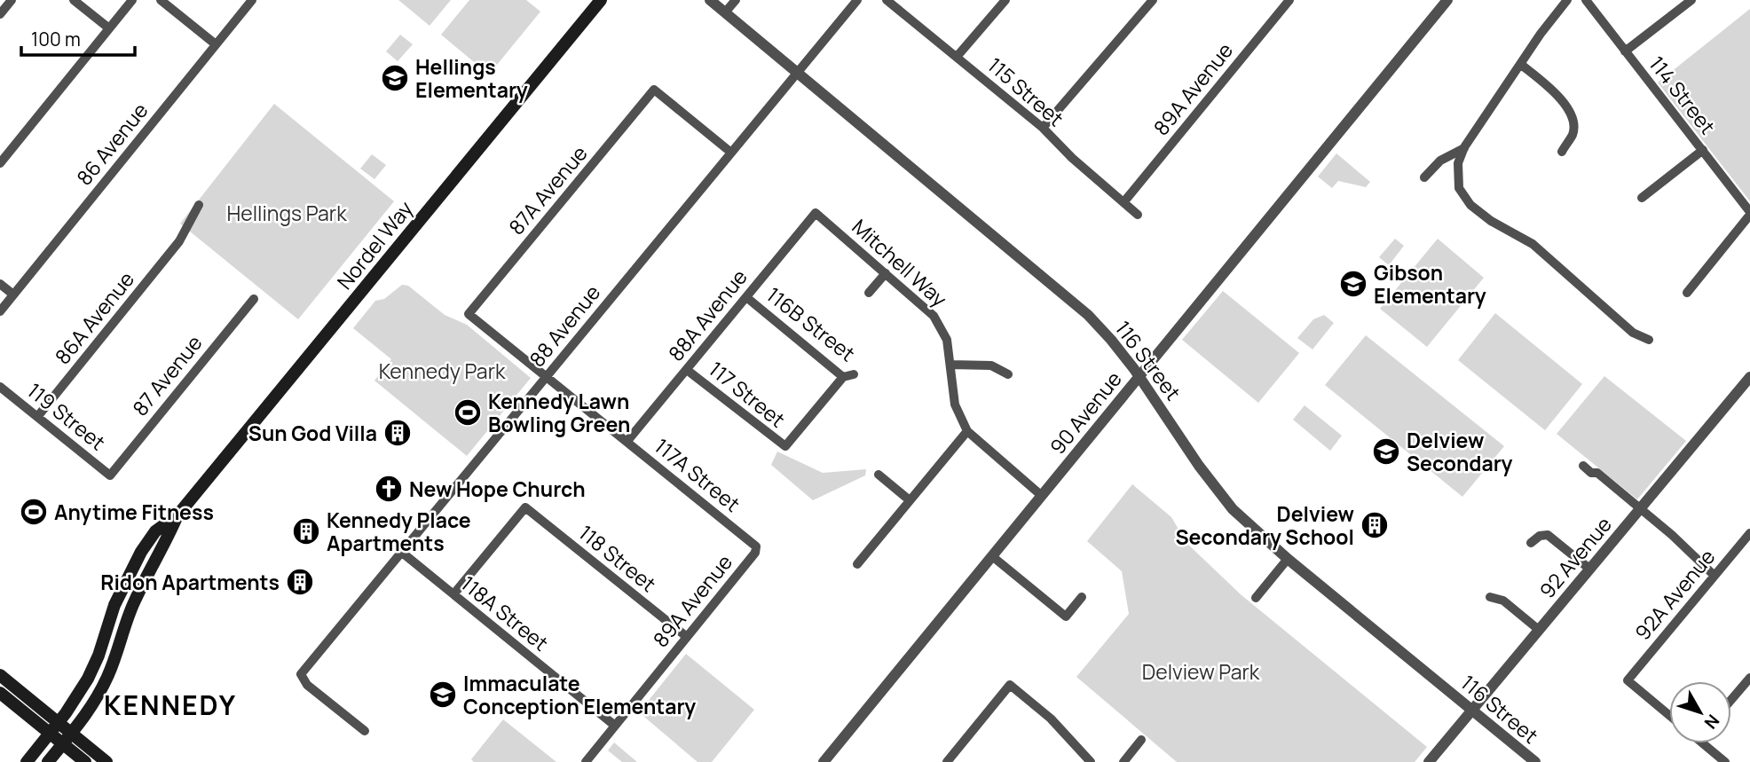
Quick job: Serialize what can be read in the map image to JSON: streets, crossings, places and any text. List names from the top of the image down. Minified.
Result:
{"streets":{"main road":["Nordel Way"],"street":["89A Avenue","115 Street","114 Street","86 Avenue","87A Avenue","Mitchell Way","88A Avenue","86A Avenue","116B Street","88 Avenue","116 Street","87 Avenue","117 Street","90 Avenue","119 Street","117A Street","92 Avenue","118 Street","92A Avenue","118A Street"]},"crossings":[["89A Avenue","115 Street"],["89A Avenue","117A Street"],["89A Avenue","118 Street"],["89A Avenue","118A Street"],["87A Avenue","88 Avenue"],["87A Avenue","117A Street"],["Mitchell Way","88A Avenue"],["Mitchell Way","90 Avenue"],["88A Avenue","116B Street"],["88A Avenue","117 Street"],["88A Avenue","117A Street"],["86A Avenue","119 Street"],["116B Street","117 Street"],["88 Avenue","116 Street"],["88 Avenue","117A Street"],["88 Avenue","118A Street"],["116 Street","90 Avenue"],["116 Street","92 Avenue"],["87 Avenue","119 Street"],["118 Street","118A Street"]],"districts":["KENNEDY"],"parks":["Hellings Park","Kennedy Park","Delview Park"],"places":{"school or university":["Hellings Elementary","Gibson Elementary","Delview Secondary","Immaculate Conception Elementary"],"sports":["Kennedy Lawn Bowling Green","Anytime Fitness"],"building":["Sun God Villa","Delview Secondary School","Kennedy Place Apartments","Ridon Apartments"],"church":["New Hope Church"]},"scale_bar":"100 m","north":"bottom right"}
